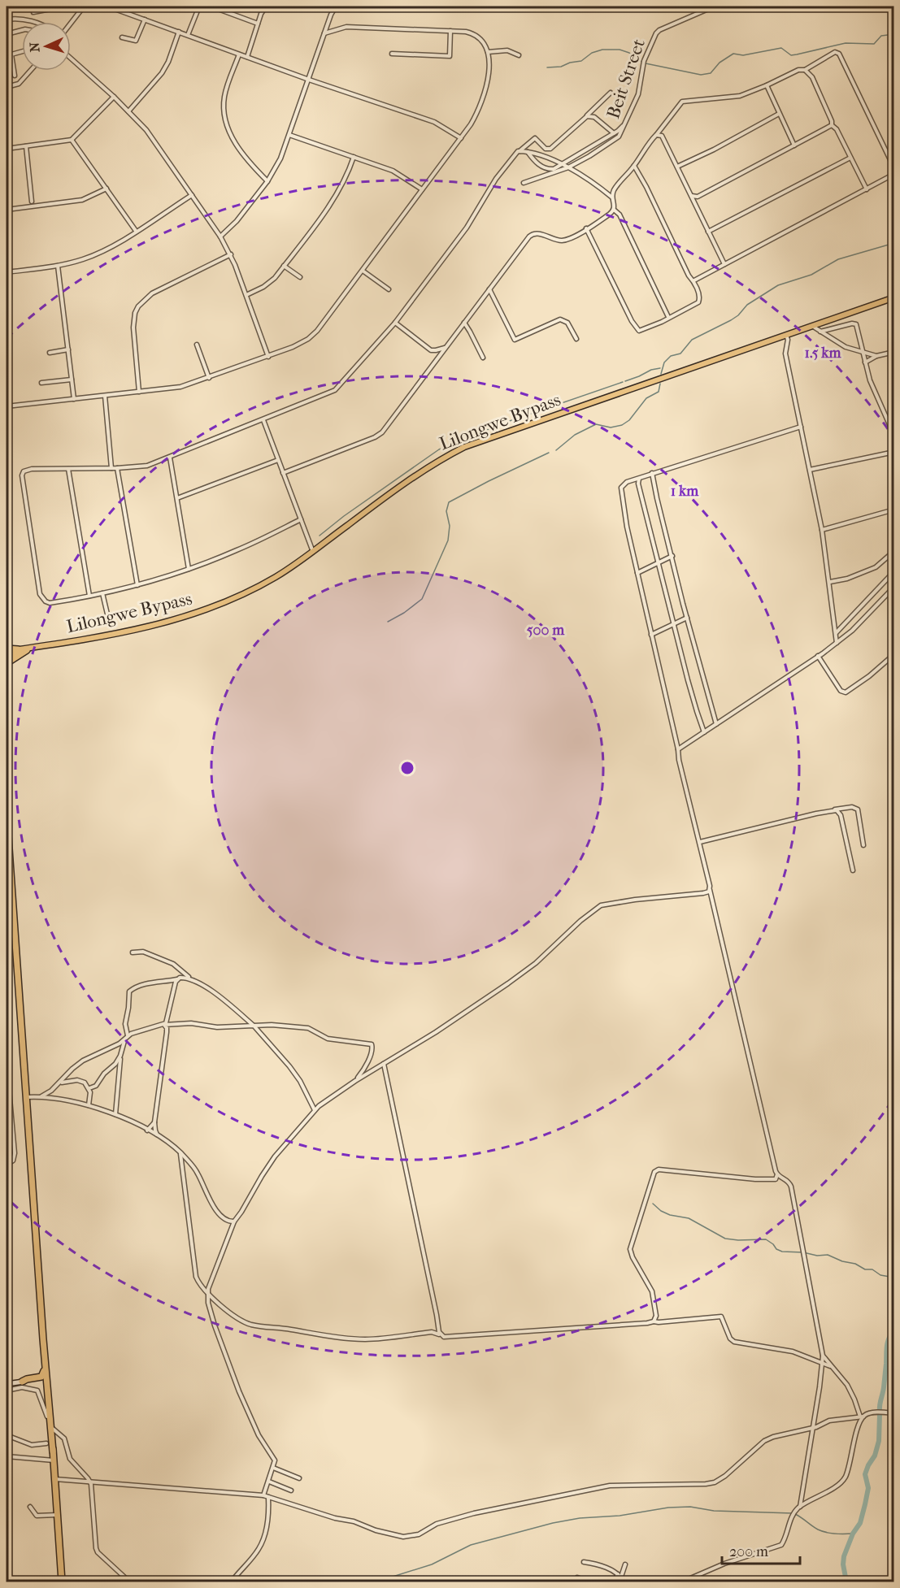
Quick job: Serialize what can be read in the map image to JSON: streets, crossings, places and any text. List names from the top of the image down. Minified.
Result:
{"streets":{"main road":["Lilongwe Bypass"],"street":["Beit Street"]},"scale_bar":"200 m","north":"left","rings":["1.5 km","1 km","500 m"]}
